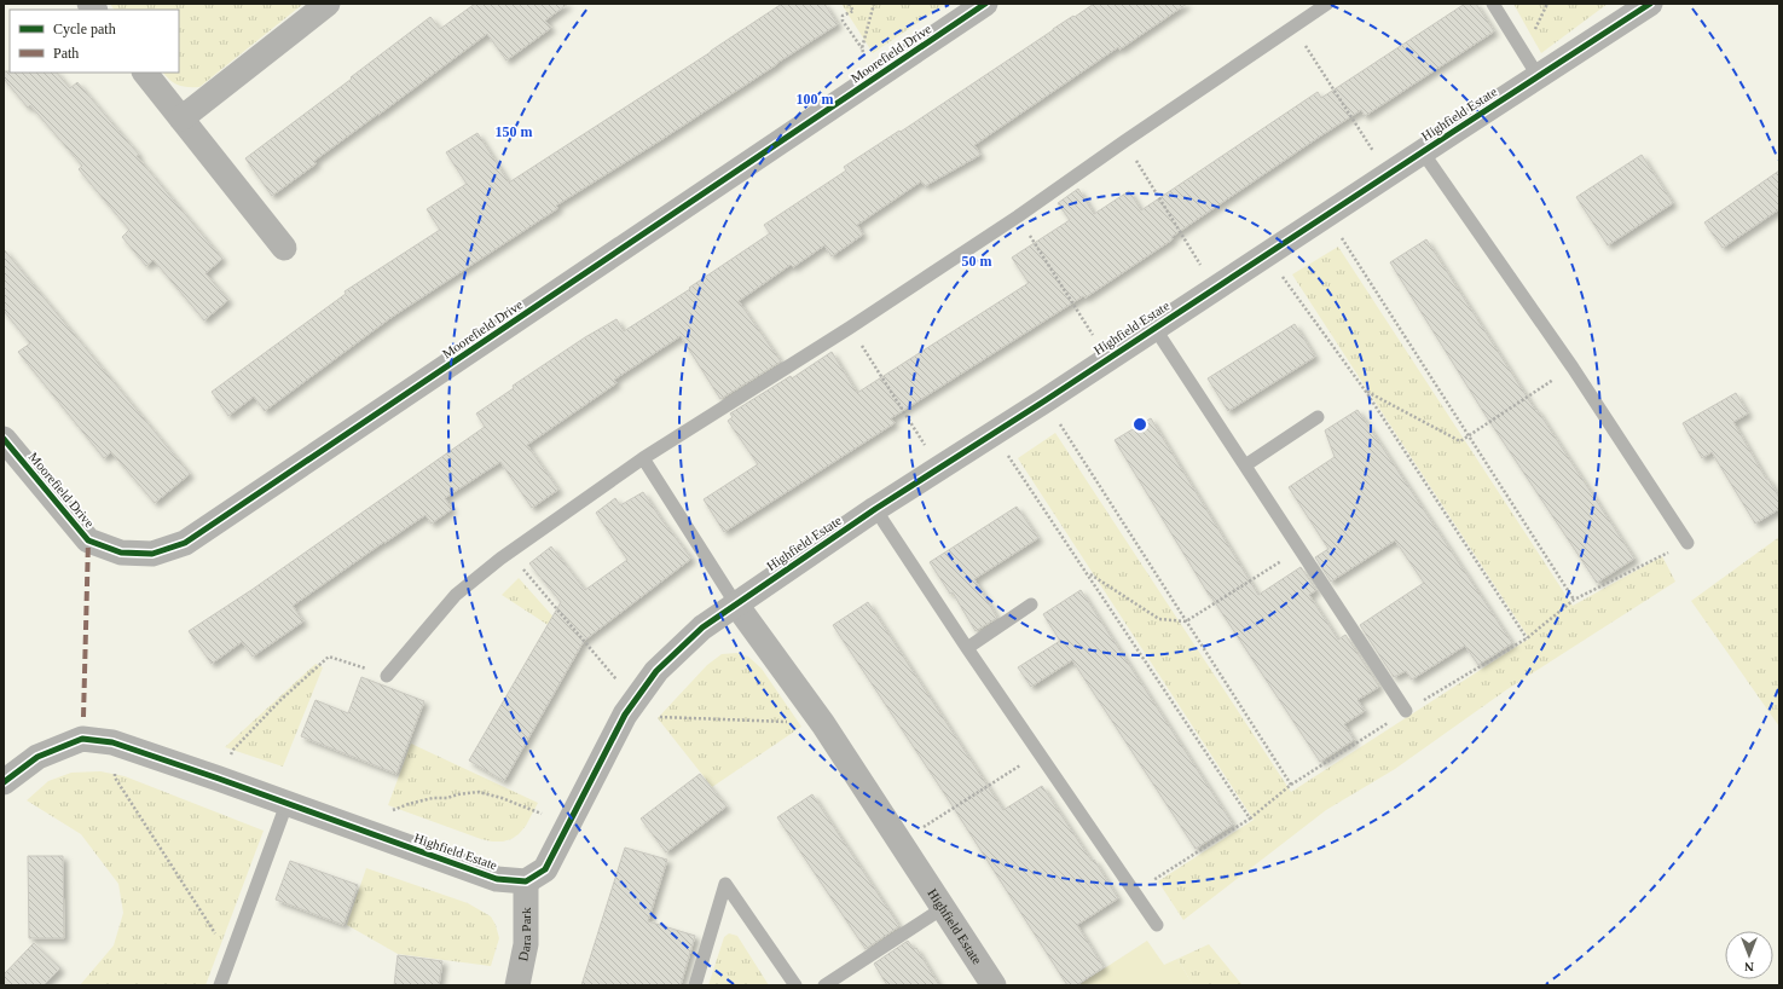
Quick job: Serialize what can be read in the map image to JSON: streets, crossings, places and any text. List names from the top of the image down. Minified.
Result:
{"streets":{"street":["Moorefield Drive","Highfield Estate","Dara Park"]},"crossings":[["Highfield Estate","Dara Park"]],"legend":["Cycle path","Path"],"north":"bottom","rings":["100 m","150 m","50 m"]}
